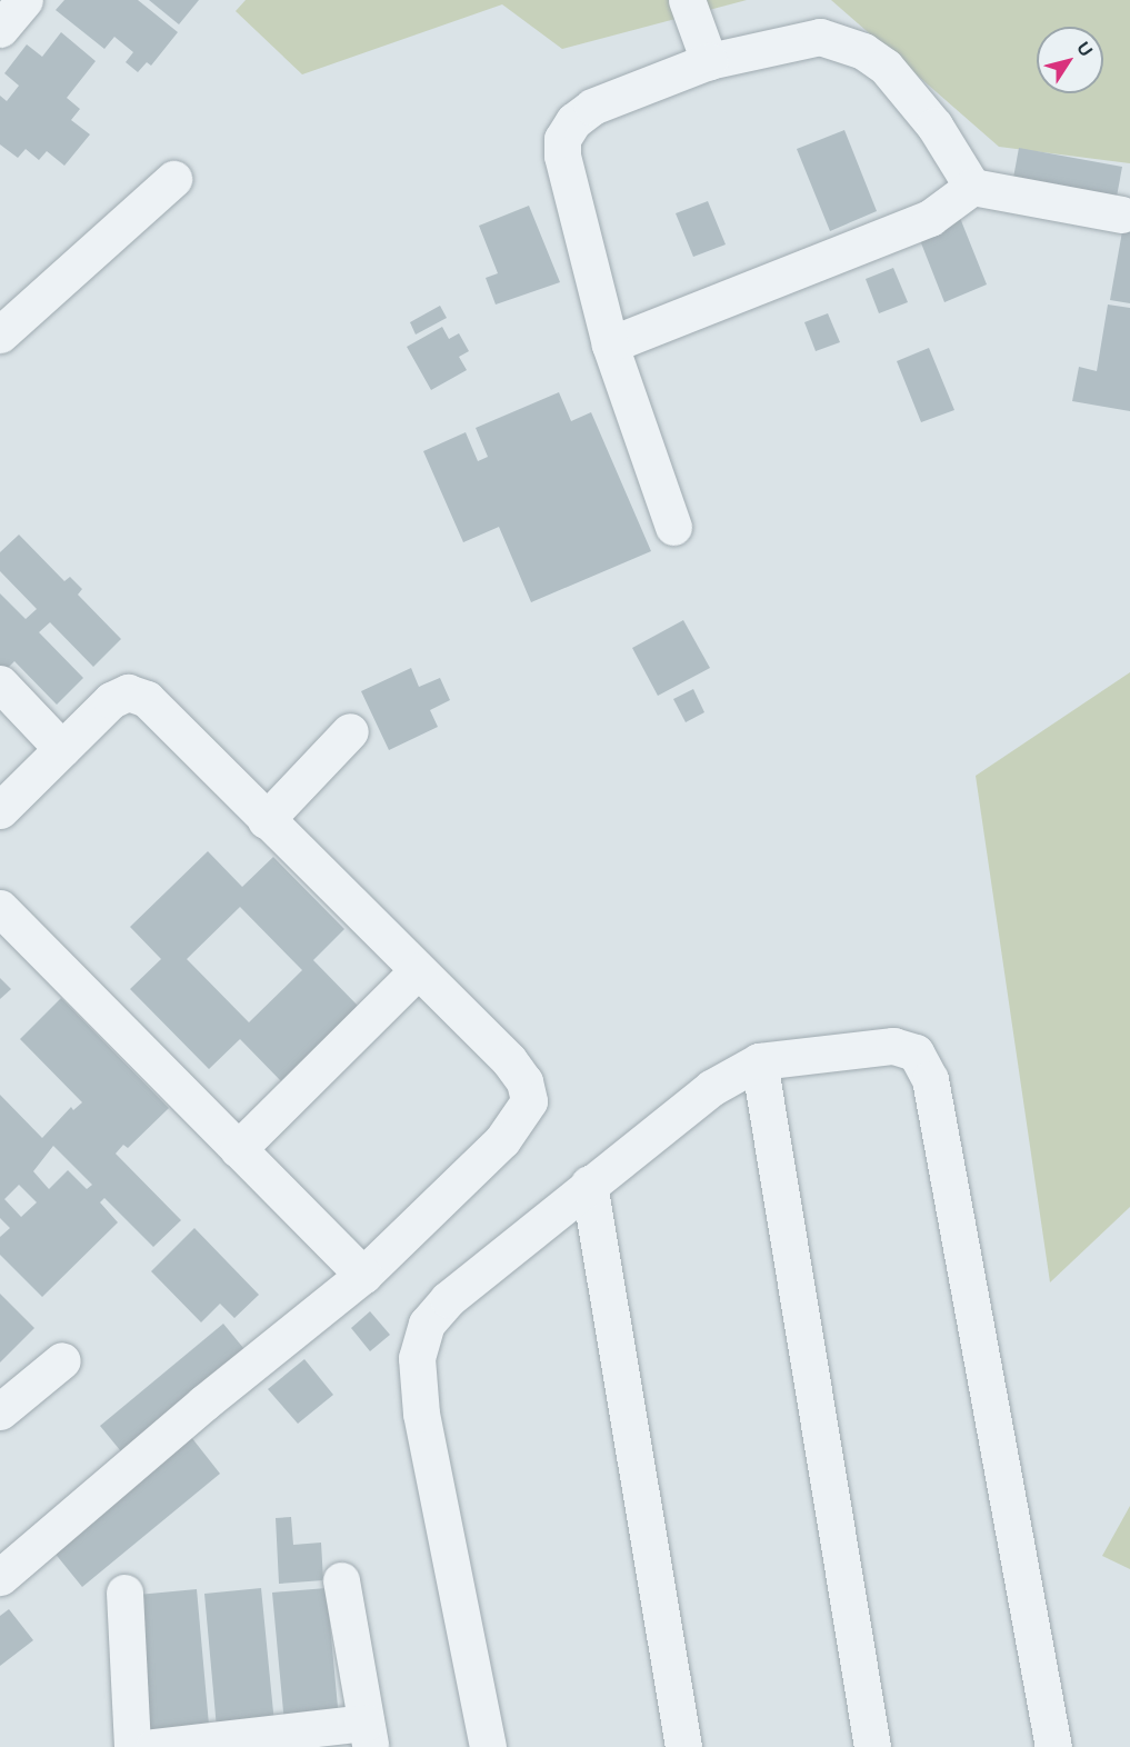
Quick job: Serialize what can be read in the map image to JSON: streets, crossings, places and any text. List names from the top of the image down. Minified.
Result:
{"north":"top right"}
